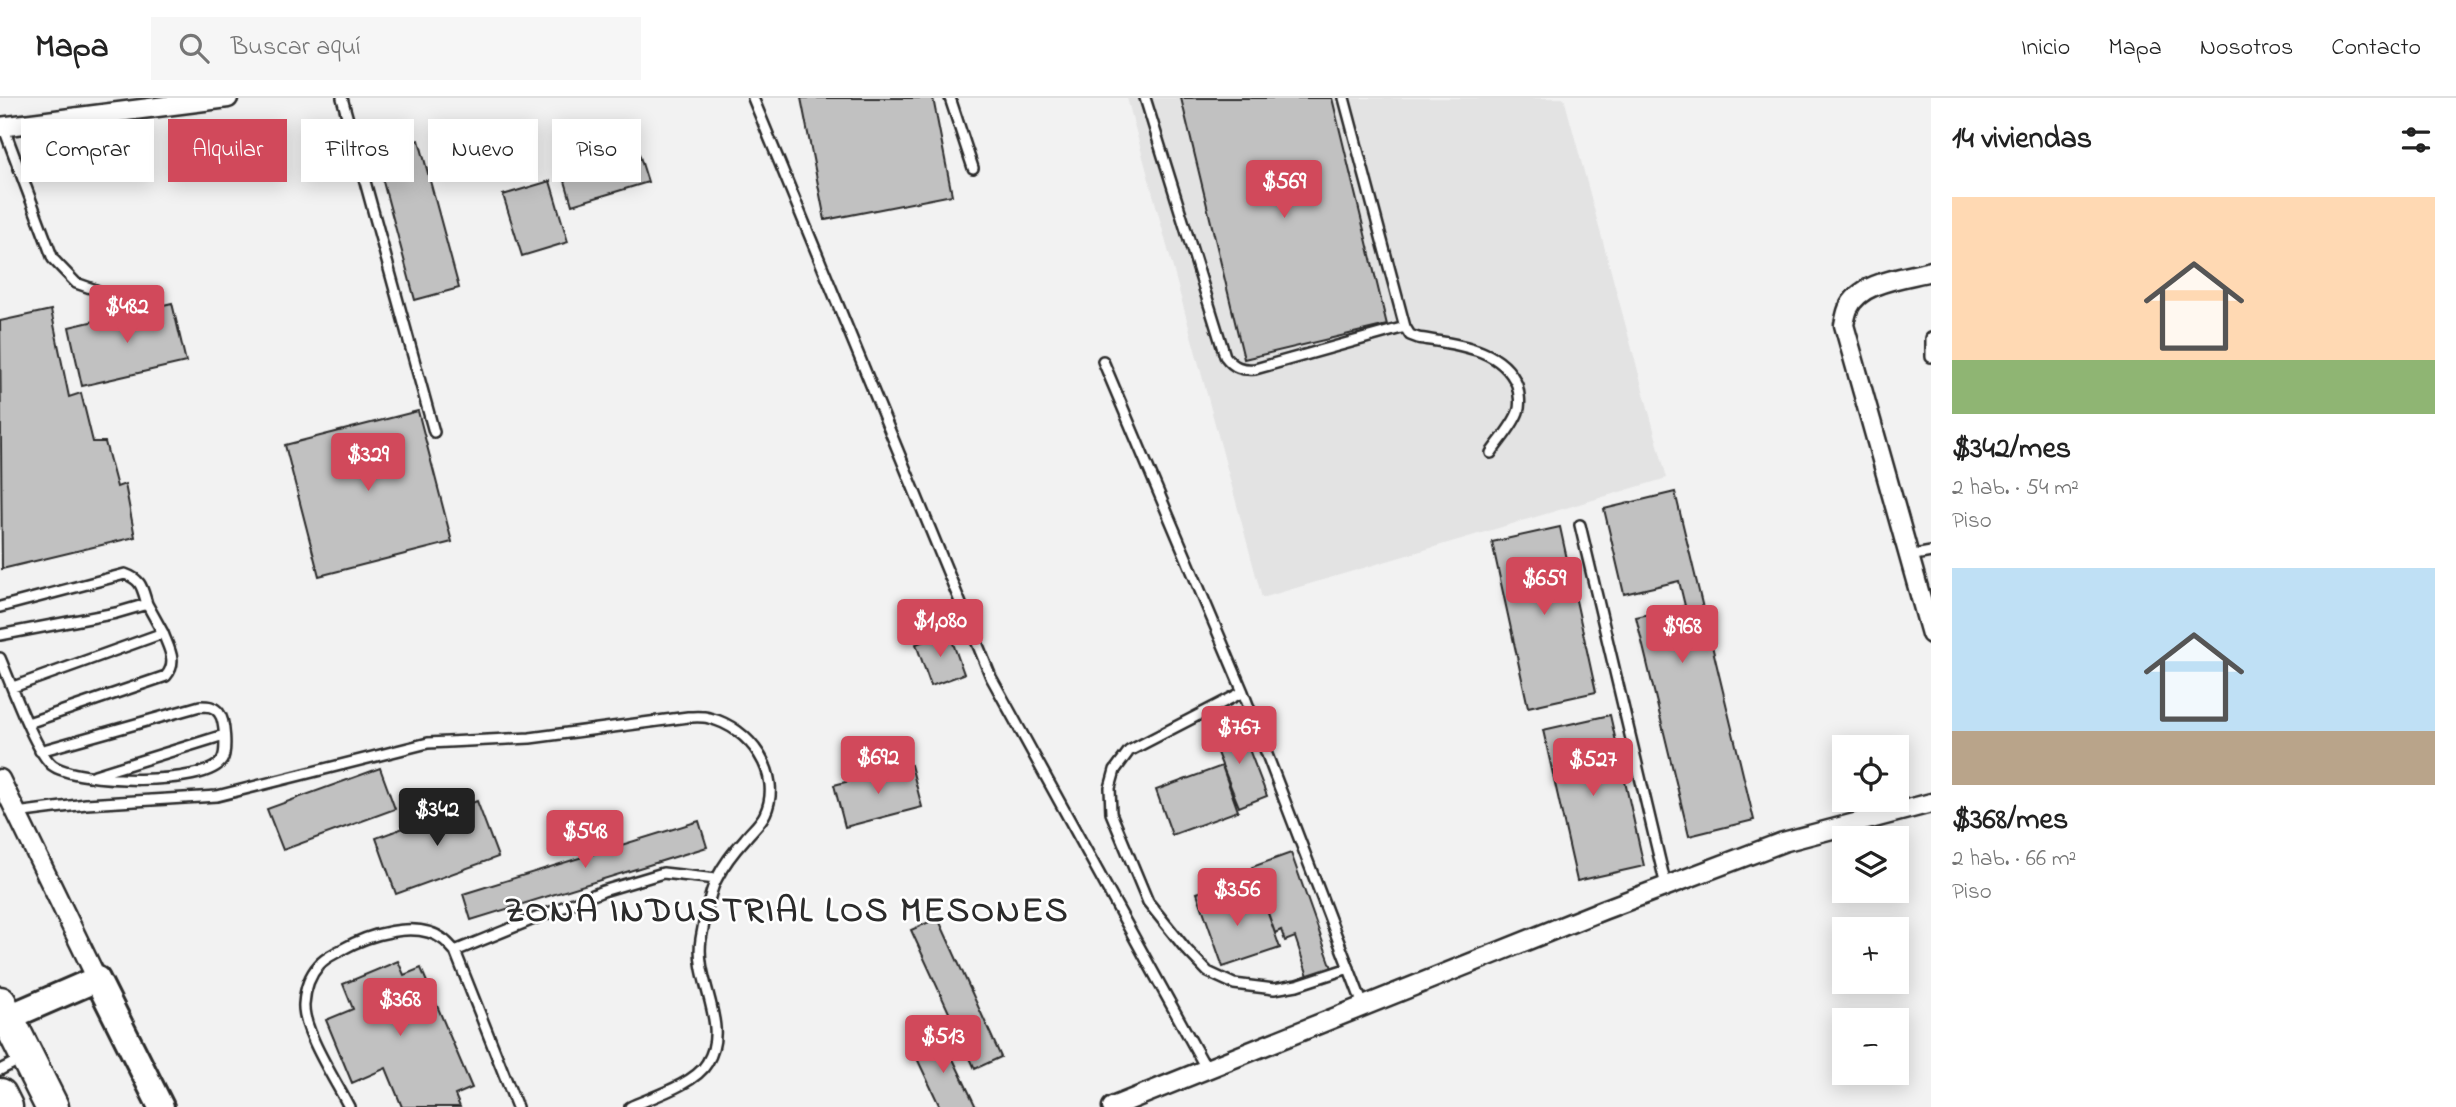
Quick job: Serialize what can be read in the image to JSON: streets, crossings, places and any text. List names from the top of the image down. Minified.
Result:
{"districts":["ZONA INDUSTRIAL LOS MESONES"],"page":{"header":"Mapa","search":"Buscar aquí","nav":["Inicio","Mapa","Nosotros","Contacto"],"heading":"14 viviendas","chip":["Comprar","Alquilar","Filtros","Nuevo","Piso"],"price":["$569","$482","$329","$659","$1,080","$968","$767","$692","$527","$342","$548","$356","$368","$513"],"list":[{"name":"$342/mes","note":"2 hab. · 54 m² · Piso"},{"name":"$368/mes","note":"2 hab. · 66 m² · Piso"}],"map_buttons":["+","−"]}}
